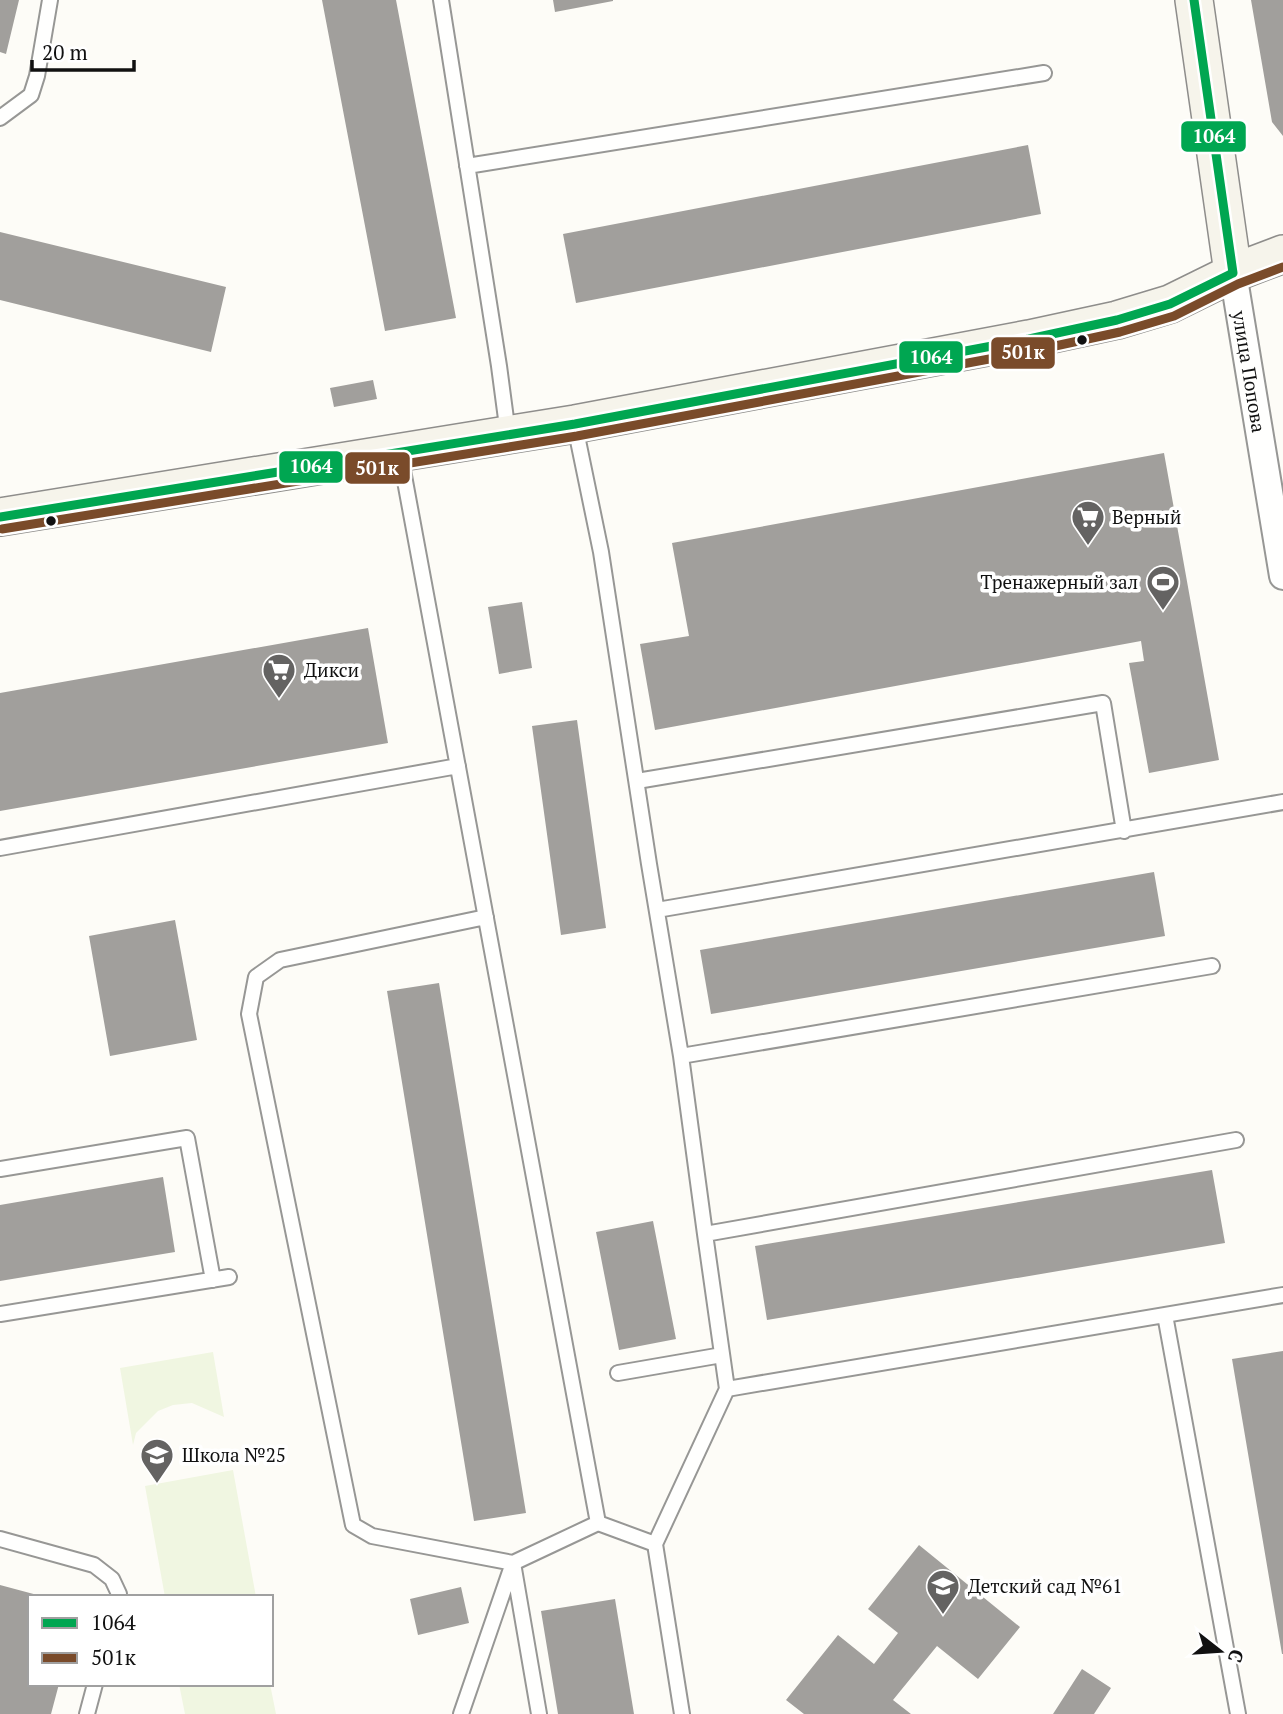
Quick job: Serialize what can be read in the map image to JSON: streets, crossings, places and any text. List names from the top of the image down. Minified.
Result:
{"streets":{"main road":["улица Попова"]},"places":{"supermarket":["Верный","Дикси"],"sports":["Тренажерный зал"],"school or university":["Школа №25","Детский сад №61"]},"lines":["transit line 1064","transit line 501к"],"legend":["1064","501к"],"scale_bar":"20 m","north":"right"}
